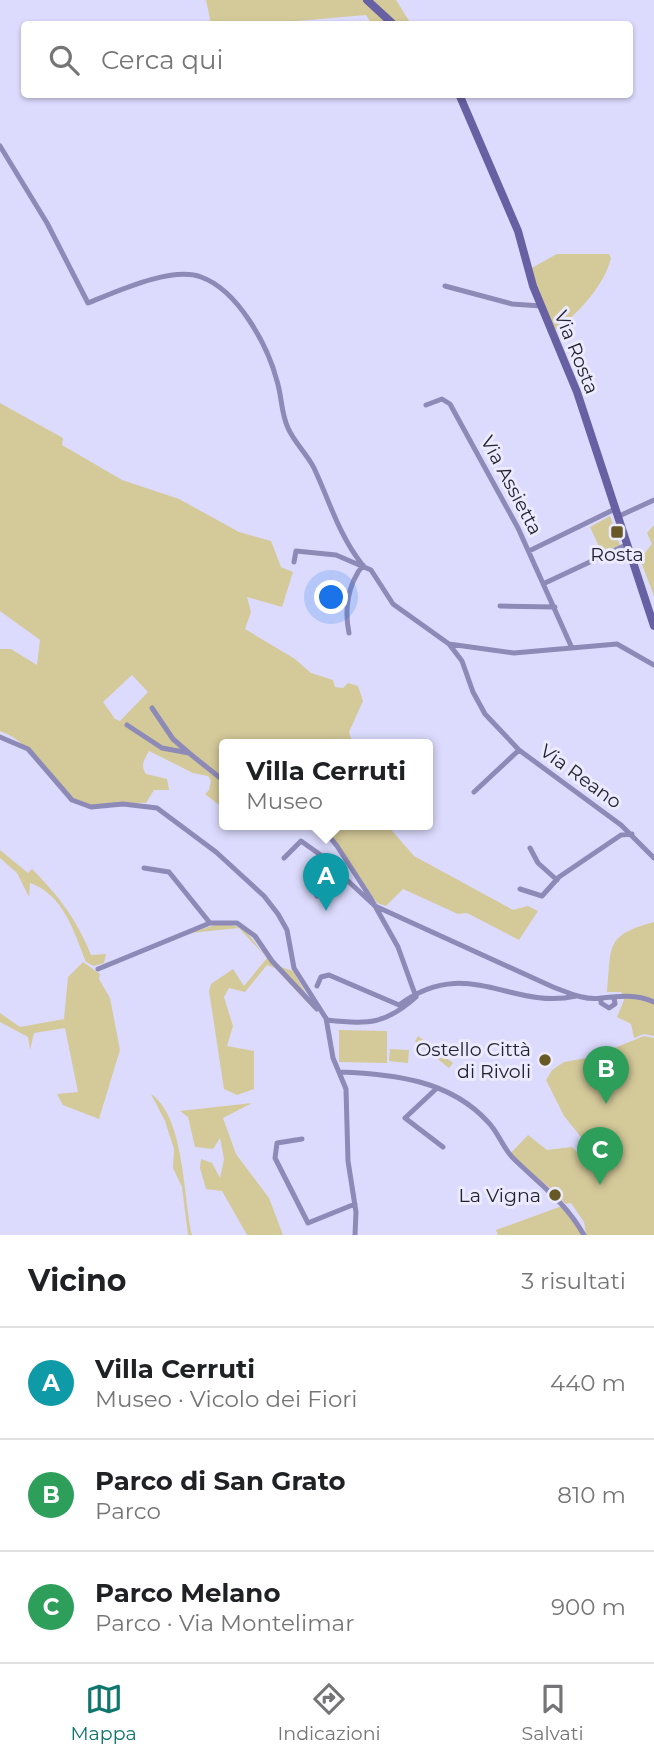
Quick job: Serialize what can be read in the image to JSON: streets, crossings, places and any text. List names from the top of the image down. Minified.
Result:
{"streets":{"street":["Via Rosta","Via Assietta","Via Reano"]},"places":{"transit":["Rosta"],"other":["Ostello Città di Rivoli","La Vigna"]},"page":{"search":"Cerca qui","popup":["Villa Cerruti","Museo"],"pins":["A","B","C"],"heading":["Vicino","3 risultati"],"list":[{"mark":"A","name":"Villa Cerruti","note":"Museo · Vicolo dei Fiori","value":"440 m"},{"mark":"B","name":"Parco di San Grato","note":"Parco","value":"810 m"},{"mark":"C","name":"Parco Melano","note":"Parco · Via Montelimar","value":"900 m"}],"nav":["Mappa","Indicazioni","Salvati"]}}
